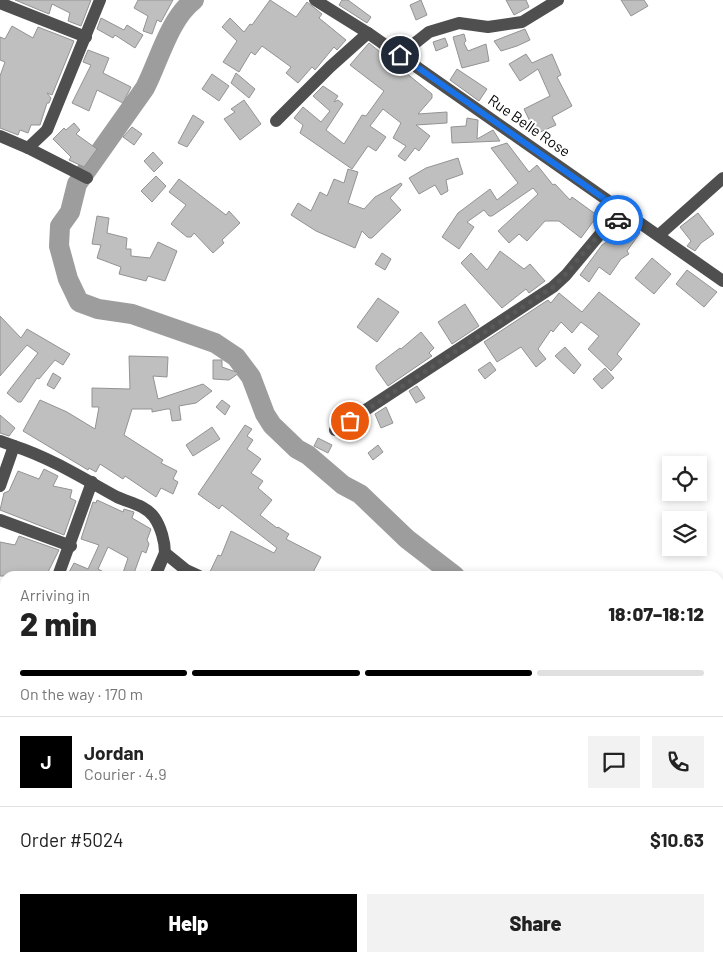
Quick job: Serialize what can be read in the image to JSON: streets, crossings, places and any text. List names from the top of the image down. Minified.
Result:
{"streets":{"street":["Rue Belle Rose"]},"page":{"heading":["2 min","Arriving in","18:07–18:12"],"panel":["Jordan","Courier · 4.9","Order #5024","$10.63"],"bar":"On the way · 170 m","round":"J","buttons":["Help","Share"]}}
